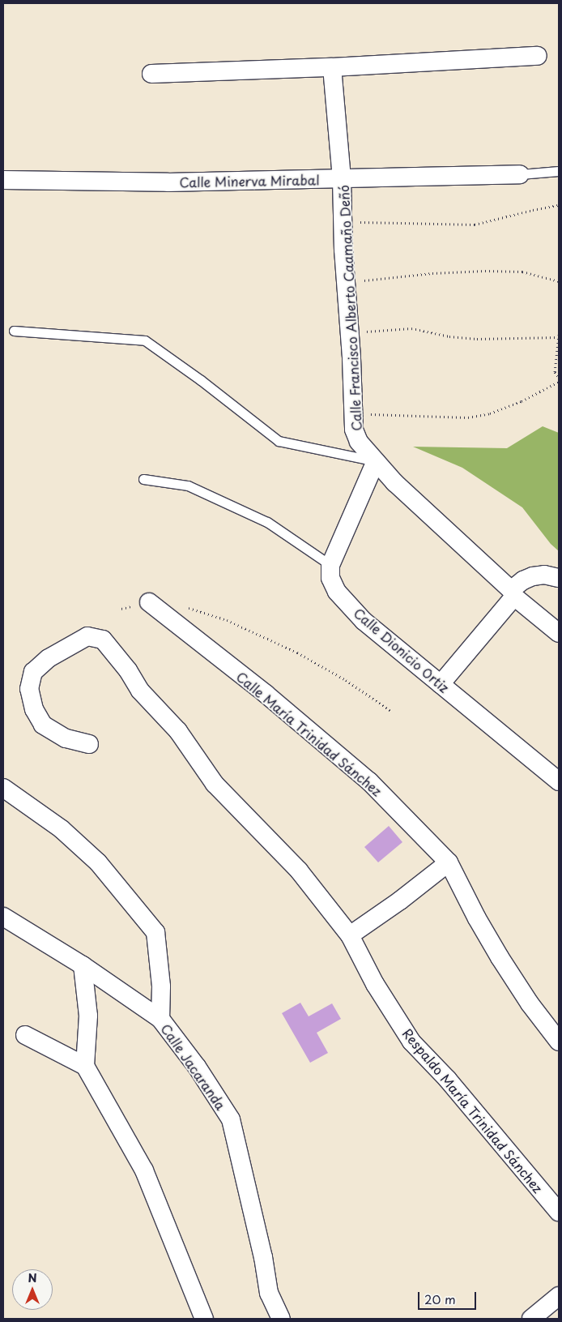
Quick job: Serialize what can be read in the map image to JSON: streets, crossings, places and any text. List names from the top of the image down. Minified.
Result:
{"streets":{"street":["Calle Minerva Mirabal","Calle Francisco Alberto Caamaño Deñó","Calle Dionicio Ortiz","Calle María Trinidad Sánchez","Calle Jacaranda","Respaldo María Trinidad Sánchez"]},"crossings":[["Calle Minerva Mirabal","Calle Francisco Alberto Caamaño Deñó"]],"scale_bar":"20 m","north":"top"}
